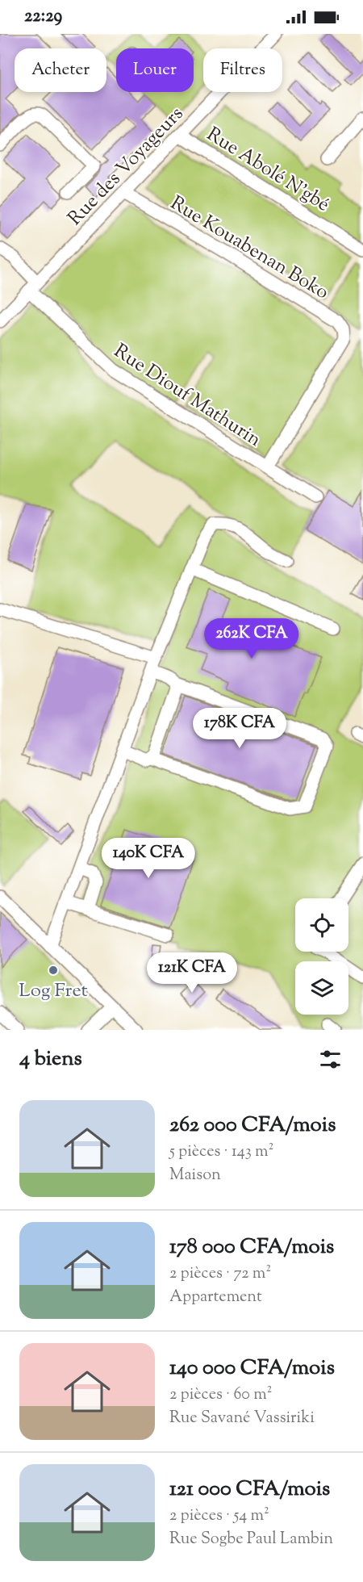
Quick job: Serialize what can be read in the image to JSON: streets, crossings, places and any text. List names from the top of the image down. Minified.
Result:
{"streets":{"street":["Rue des Voyageurs","Rue Abolé N'gbé","Rue Kouabenan Boko","Rue Diouf Mathurin"]},"crossings":[["Rue des Voyageurs","Rue Abolé N'gbé"],["Rue des Voyageurs","Rue Kouabenan Boko"],["Rue des Voyageurs","Rue Diouf Mathurin"],["Rue Kouabenan Boko","Rue Diouf Mathurin"]],"places":["Log Fret"],"page":{"status":"22:29","chip":["Acheter","Louer","Filtres"],"price":["262K CFA","178K CFA","140K CFA","121K CFA"],"heading":"4 biens","list":[{"name":"262 000 CFA/mois","note":"5 pièces · 143 m² · Maison"},{"name":"178 000 CFA/mois","note":"2 pièces · 72 m² · Appartement"},{"name":"140 000 CFA/mois","note":"2 pièces · 60 m² · Rue Savané Vassiriki"},{"name":"121 000 CFA/mois","note":"2 pièces · 54 m² · Rue Sogbe Paul Lambin"}]}}
